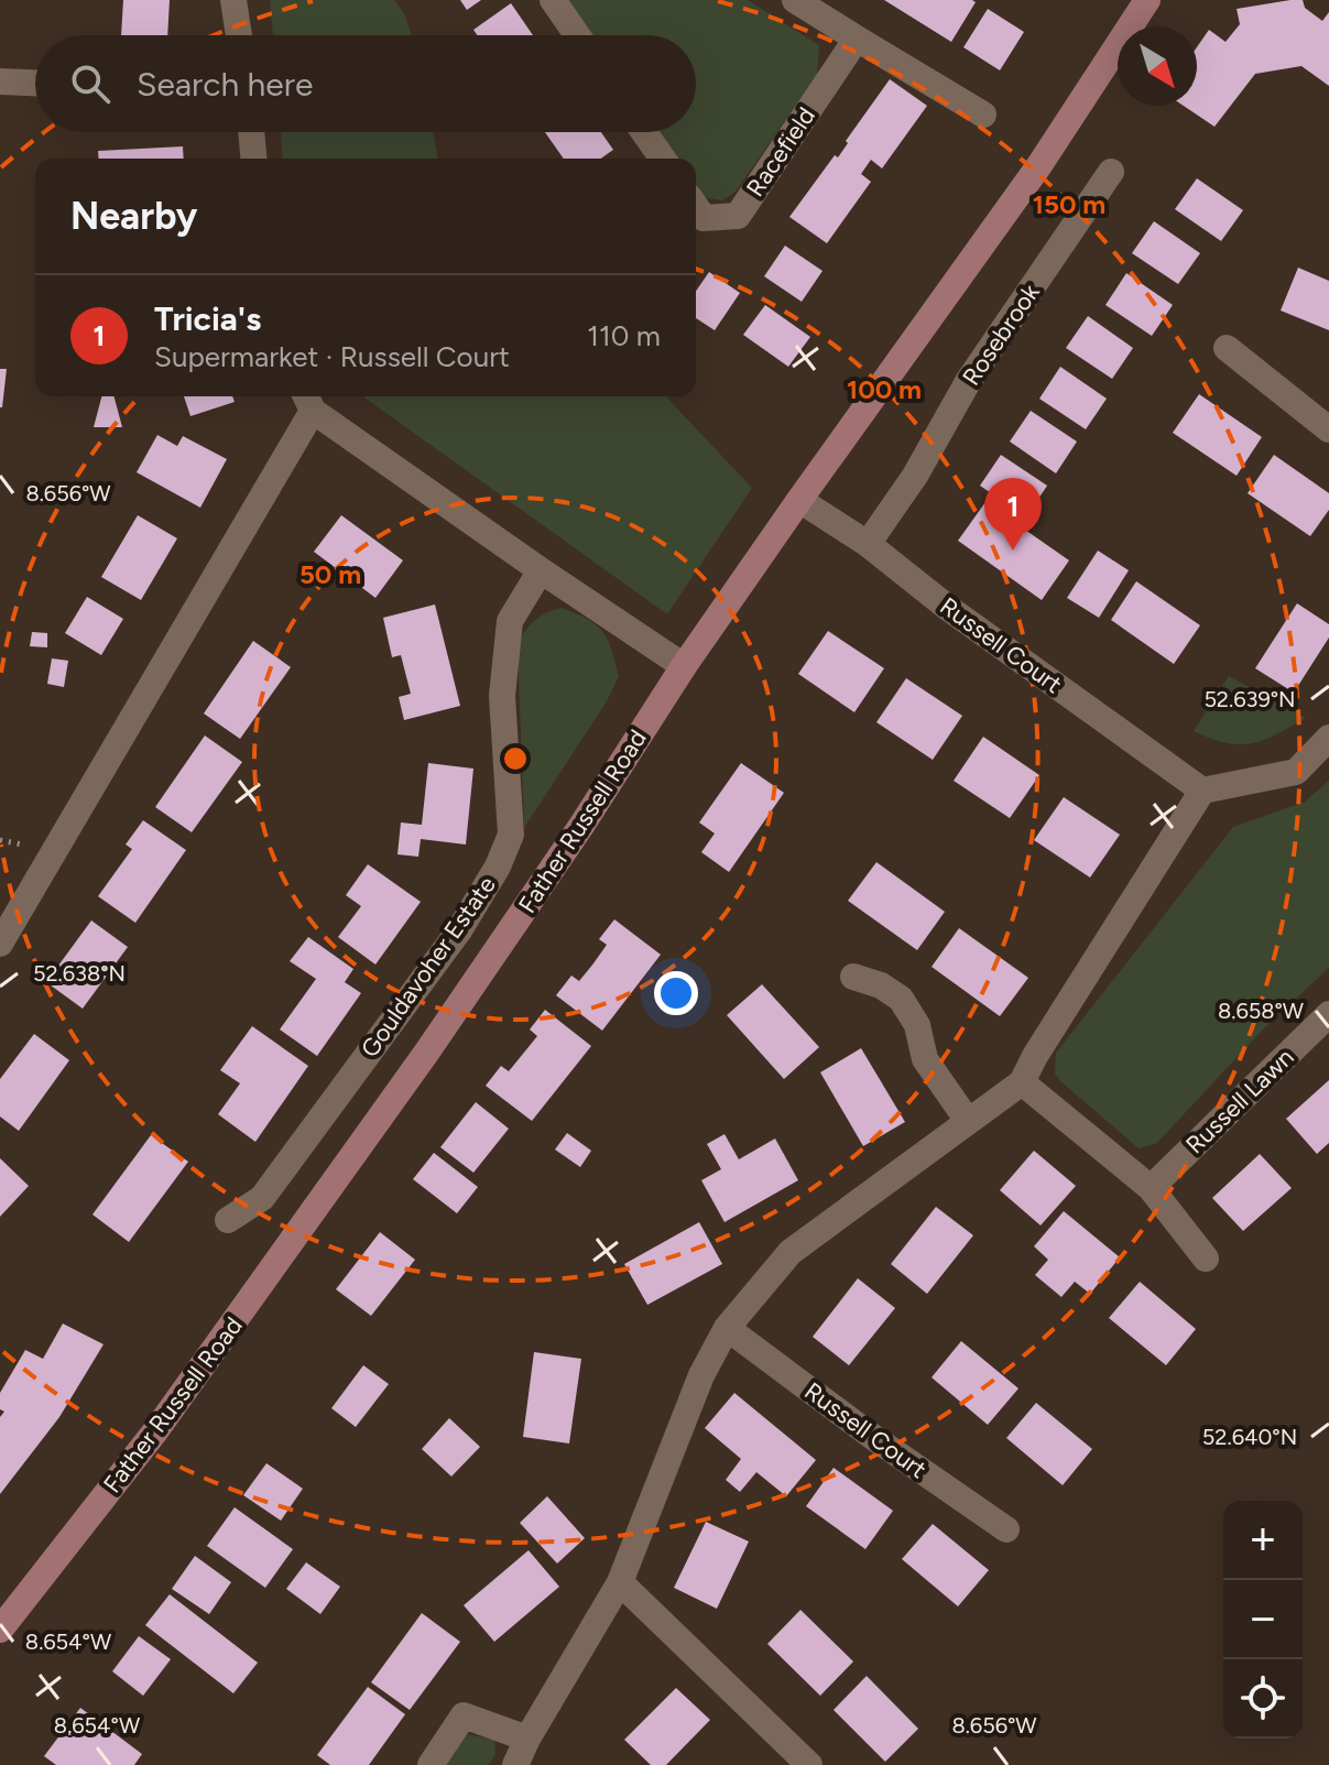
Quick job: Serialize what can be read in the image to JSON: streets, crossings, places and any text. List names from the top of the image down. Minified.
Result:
{"streets":{"street":["Racefield","Rosebrook","Russell Court","Father Russell Road","Gouldavoher Estate","Russell Lawn"]},"crossings":[["Rosebrook","Russell Court"],["Russell Court","Father Russell Road"]],"north":"bottom right","page":{"search":"Search here","heading":"Nearby","list":[{"mark":"1","name":"Tricia's","note":"Supermarket · Russell Court","value":"110 m"}],"pins":"1","map_buttons":["+","−"]},"coordinates":["8.656°W","52.639°N","52.638°N","8.658°W","52.640°N","8.654°W"],"rings":["150 m","100 m","50 m"]}
